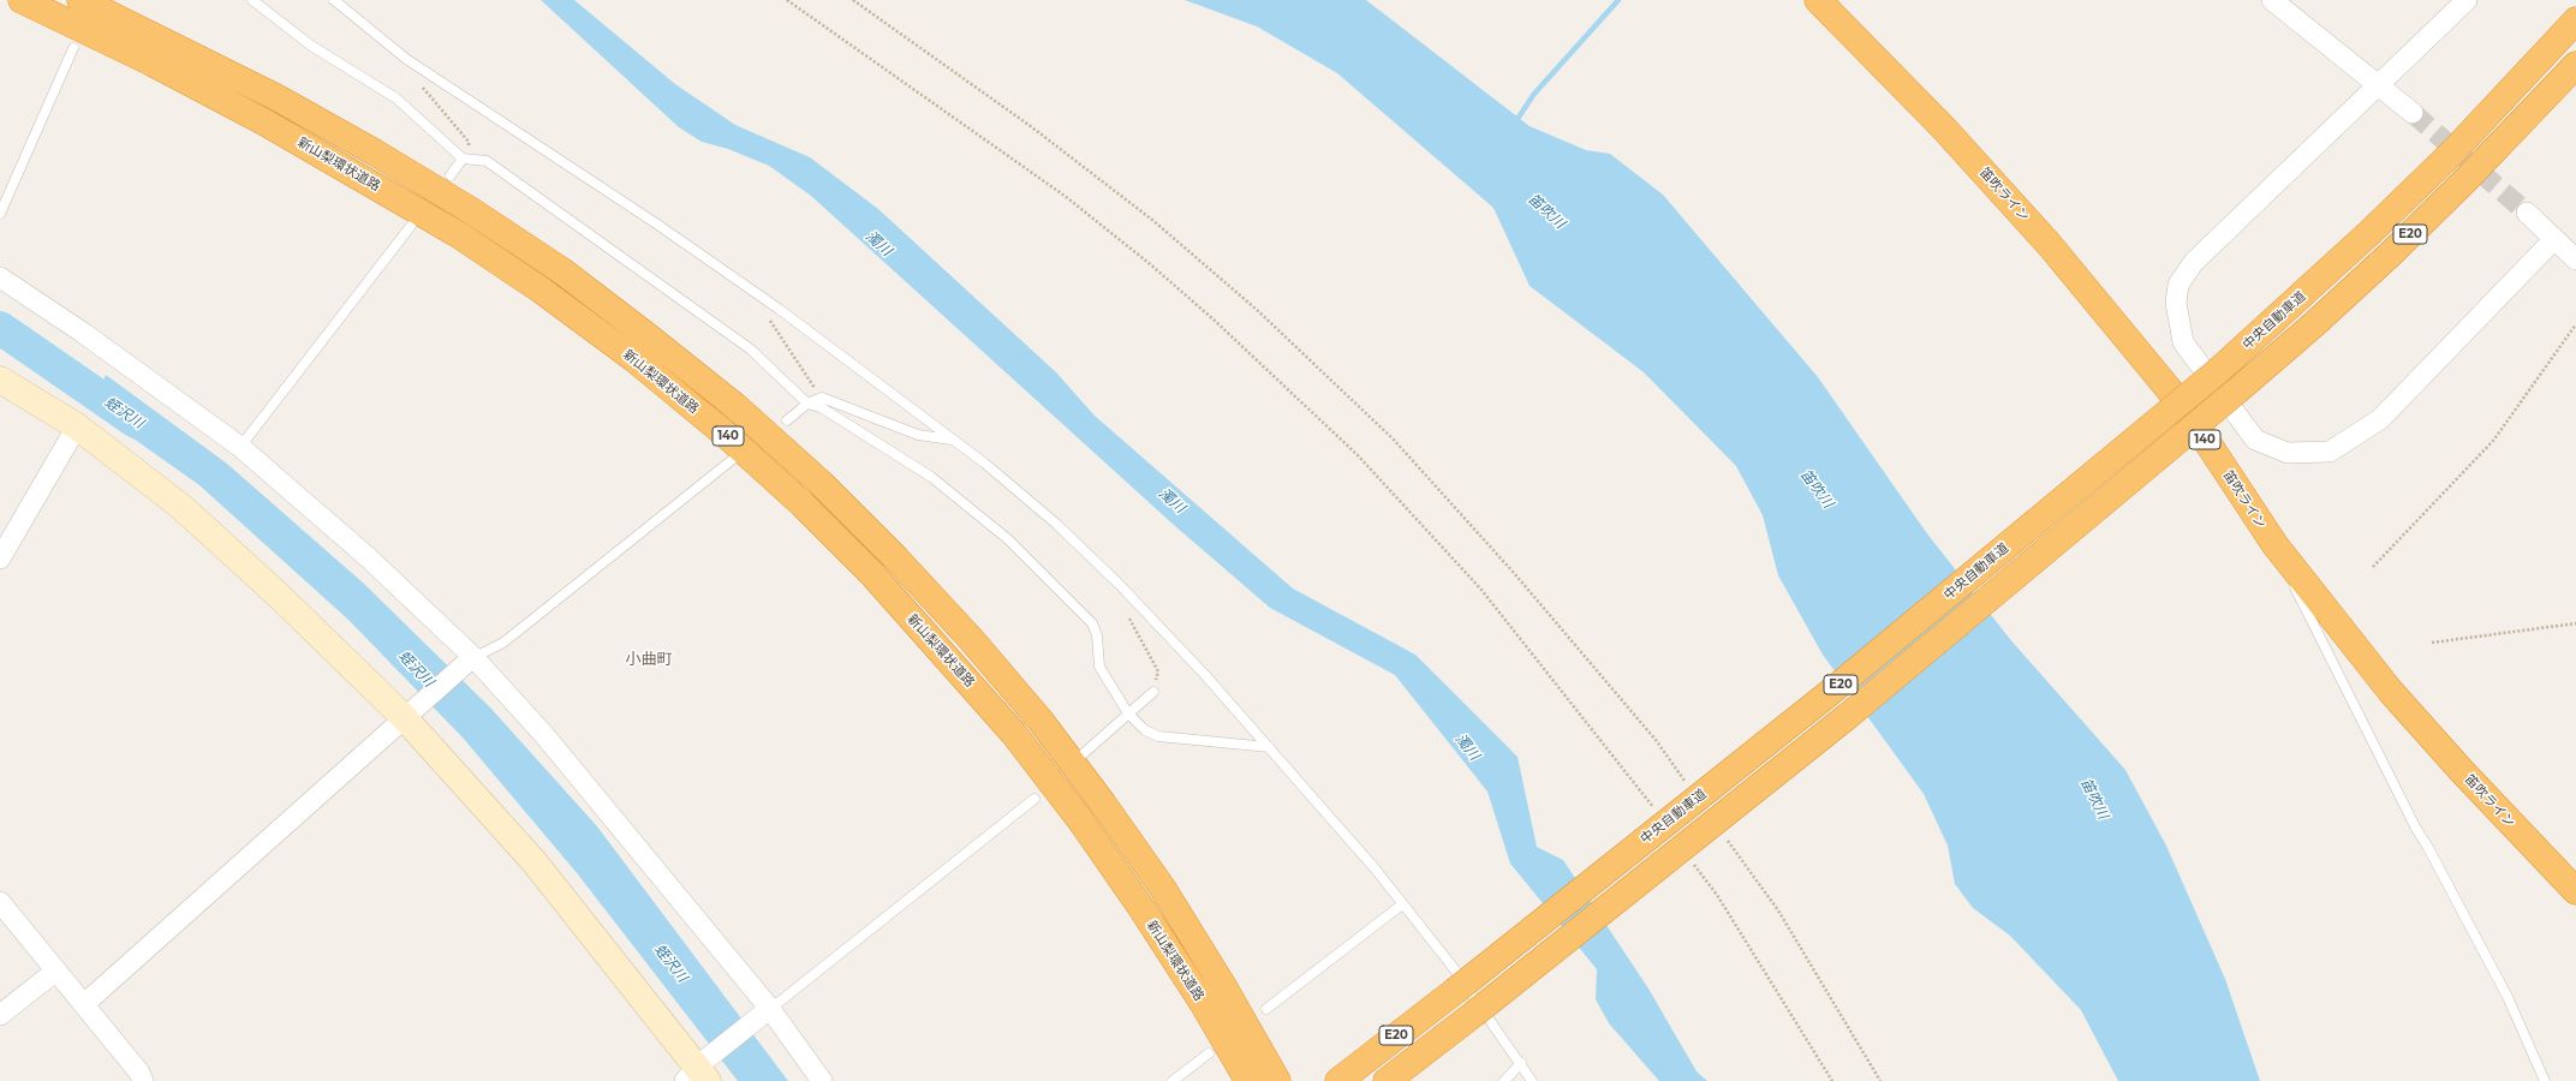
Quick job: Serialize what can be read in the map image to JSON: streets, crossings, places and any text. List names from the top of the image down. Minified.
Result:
{"streets":{"highway":["新山梨環状道路","笛吹ライン","E20","中央自動車道","140"]},"districts":["小曲町"],"water":["笛吹川","濁川","蛭沢川"]}
